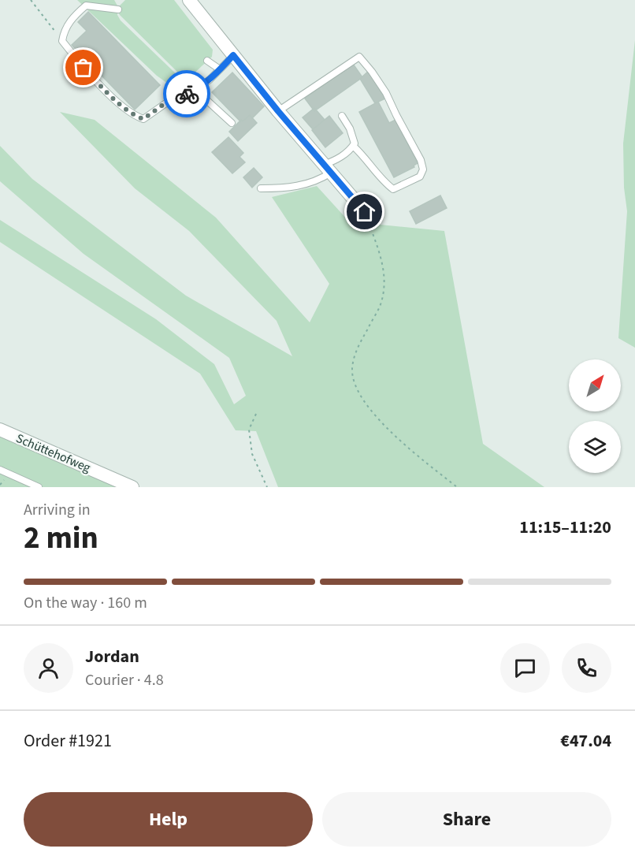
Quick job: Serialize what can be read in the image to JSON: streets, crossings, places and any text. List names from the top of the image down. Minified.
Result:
{"streets":{"street":["Schüttehofweg"]},"north":"top right","page":{"heading":["2 min","Arriving in","11:15–11:20"],"panel":["Jordan","Courier · 4.8","Order #1921","€47.04"],"bar":"On the way · 160 m","buttons":["Help","Share"]}}
